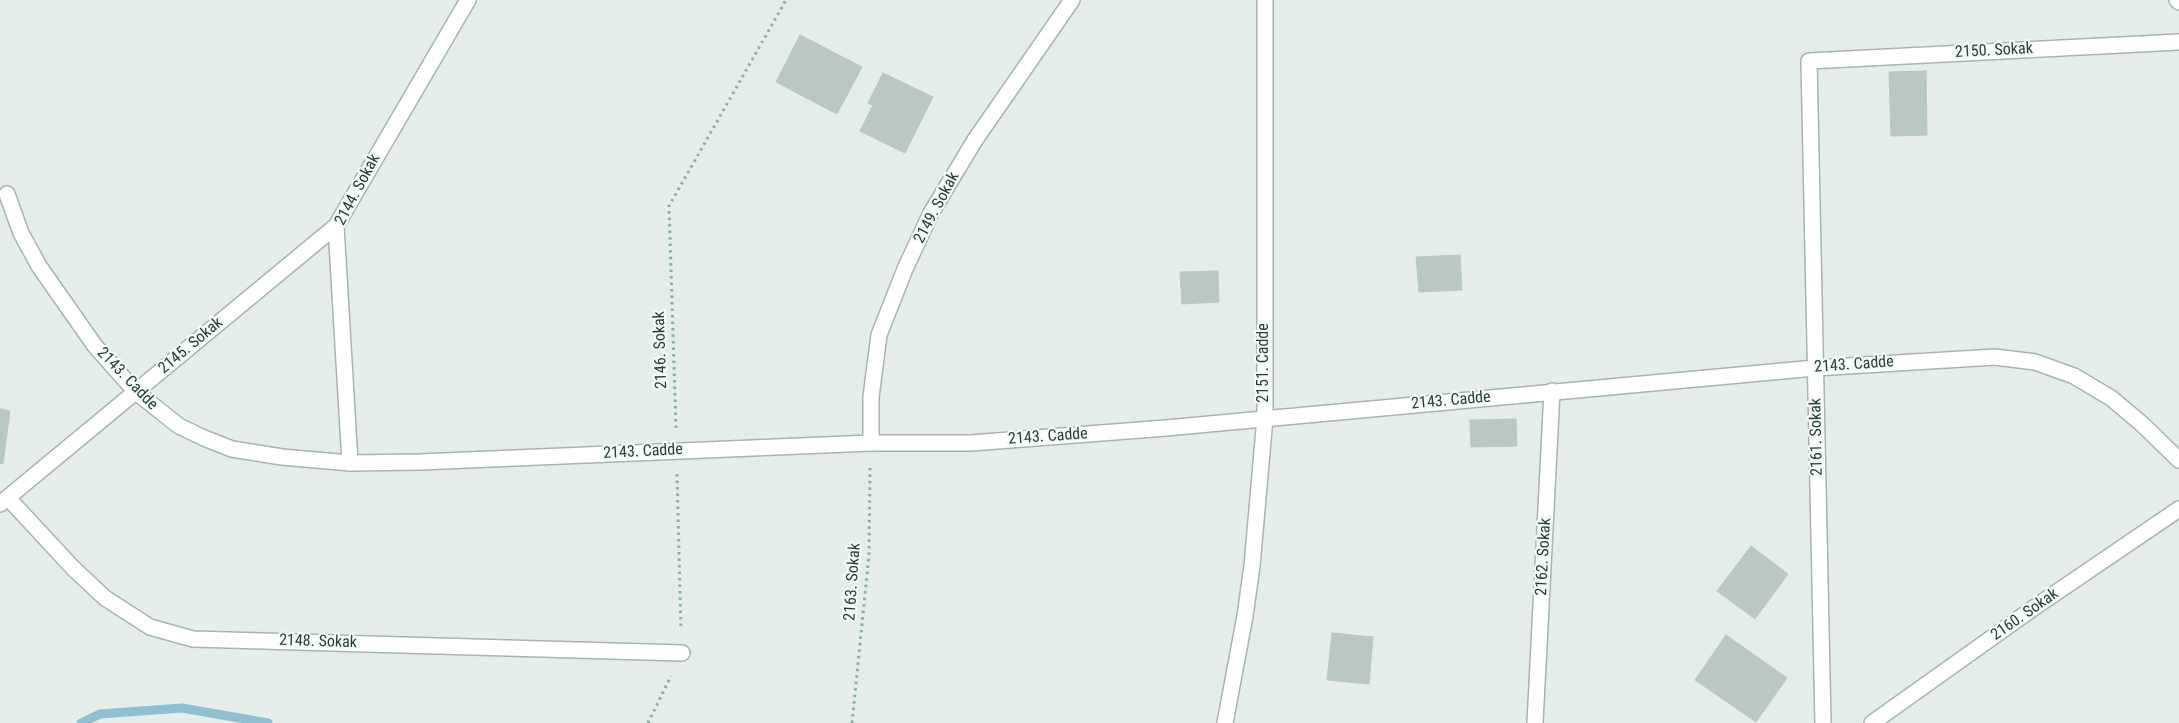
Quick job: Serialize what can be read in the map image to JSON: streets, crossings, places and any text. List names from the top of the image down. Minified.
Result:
{"streets":{"street":["2150. Sokak","2144. Sokak","2149. Sokak","2145. Sokak","2151. Cadde","2143. Cadde","2161. Sokak","2162. Sokak","2160. Sokak","2148. Sokak"],"path":["2146. Sokak","2163. Sokak"]},"crossings":[["2150. Sokak","2161. Sokak"],["2144. Sokak","2145. Sokak"],["2144. Sokak","2143. Cadde"],["2149. Sokak","2143. Cadde"],["2149. Sokak","2163. Sokak"],["2145. Sokak","2143. Cadde"],["2145. Sokak","2148. Sokak"],["2146. Sokak","2143. Cadde"],["2146. Sokak","2148. Sokak"],["2151. Cadde","2143. Cadde"],["2143. Cadde","2161. Sokak"],["2143. Cadde","2162. Sokak"],["2143. Cadde","2163. Sokak"]]}
